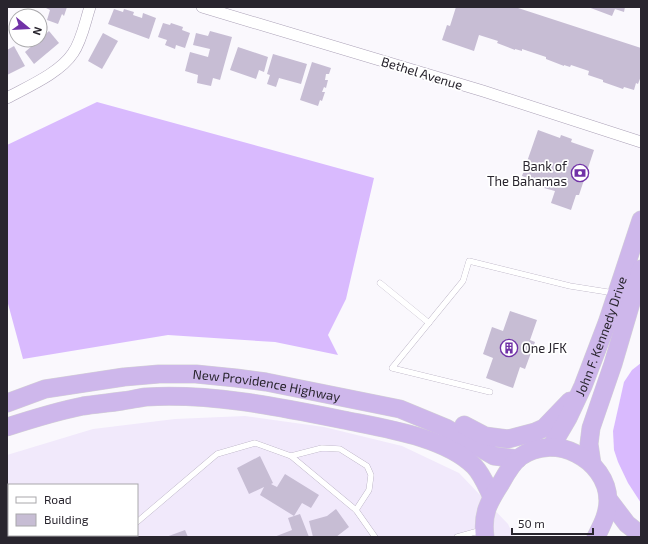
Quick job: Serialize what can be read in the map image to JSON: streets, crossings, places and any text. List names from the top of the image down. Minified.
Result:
{"streets":{"highway":["John F. Kennedy Drive","New Providence Highway"],"street":["Bethel Avenue"]},"places":{"bank":["Bank of The Bahamas"],"building":["One JFK"]},"legend":["Road","Building"],"scale_bar":"50 m","north":"right"}
